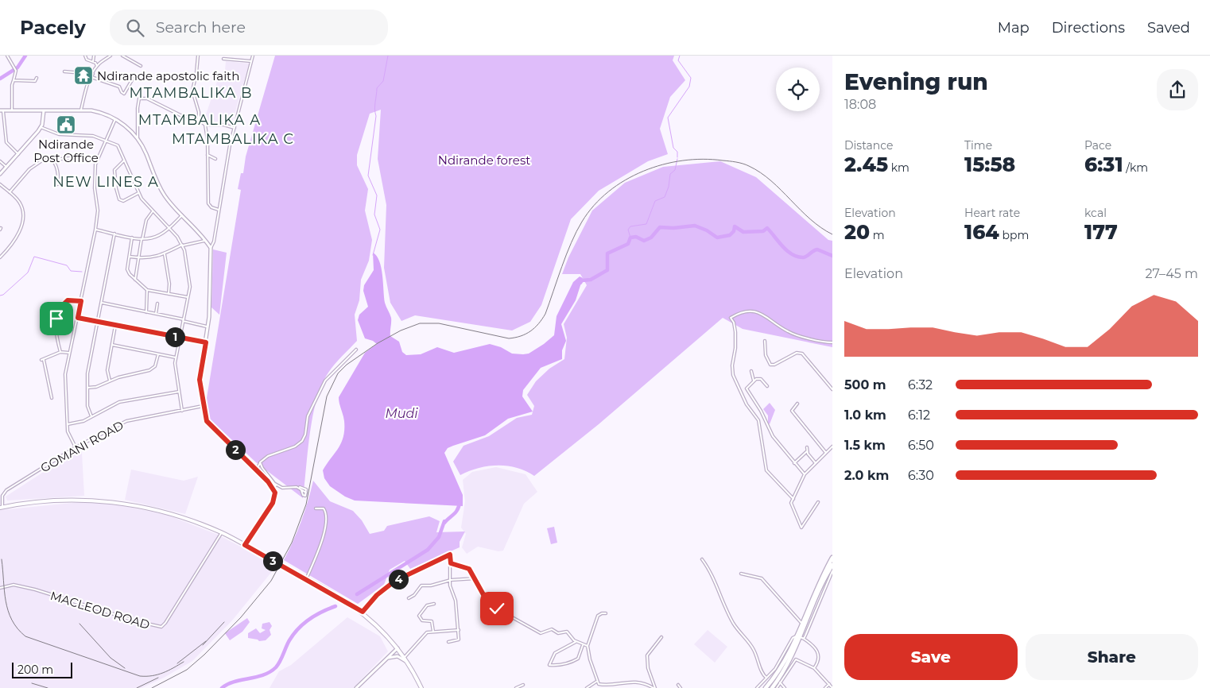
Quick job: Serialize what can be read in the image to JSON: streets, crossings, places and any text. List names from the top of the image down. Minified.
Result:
{"streets":{"street":["GOMANI ROAD","MACLEOD ROAD"]},"districts":["MTAMBALIKA B","MTAMBALIKA A","MTAMBALIKA C","NEW LINES A"],"water":["Mudi"],"parks":["Ndirande forest"],"places":{"temple":["Ndirande apostolic faith"],"public building":["Ndirande Post Office"]},"scale_bar":"200 m","page":{"header":"Pacely","search":"Search here","nav":["Map","Directions","Saved"],"heading":["Evening run","18:08"],"stats":[["Distance","2.45 km"],["Time","15:58"],["Pace","6:31 /km"],["Elevation","20 m"],["Heart rate","164 bpm"],["kcal","177"]],"chart":["Elevation","27–45 m"],"pins":["1","2","3","4"],"list":[{"name":"500 m","note":"6:32"},{"name":"1.0 km","note":"6:12"},{"name":"1.5 km","note":"6:50"},{"name":"2.0 km","note":"6:30"}],"buttons":["Save","Share"],"scale":"200 m"}}
